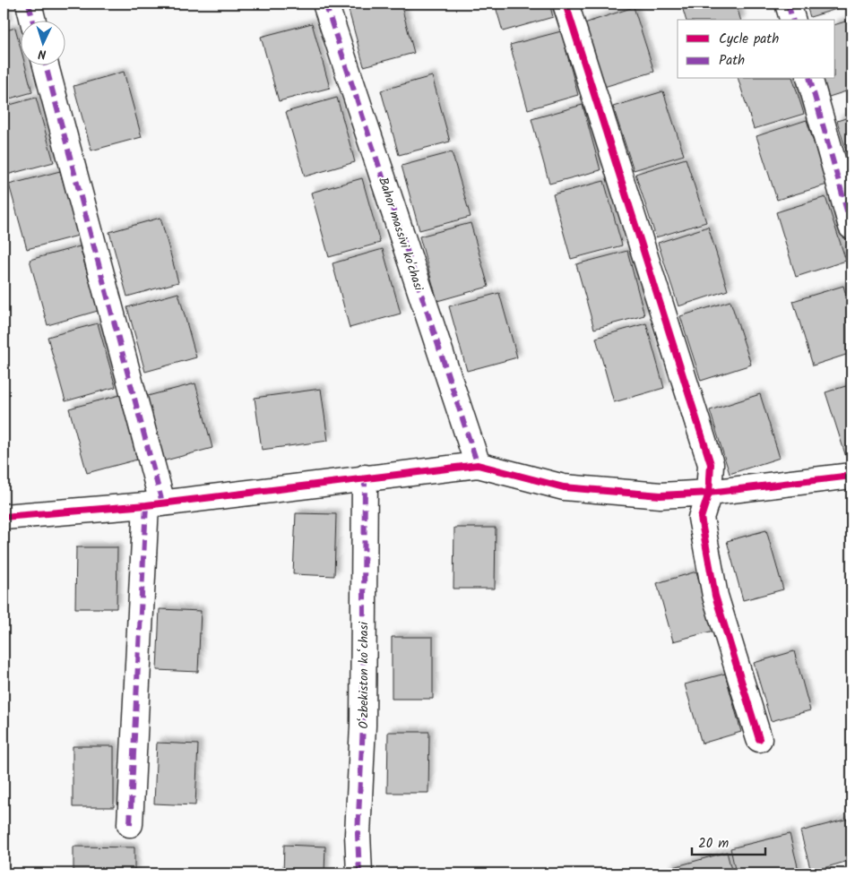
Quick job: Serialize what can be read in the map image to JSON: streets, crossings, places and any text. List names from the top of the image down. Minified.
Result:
{"streets":{"street":["Bahor massivi ko'chasi","O‘zbekiston ko‘chasi"]},"legend":["Cycle path","Path"],"scale_bar":"20 m","north":"bottom"}
